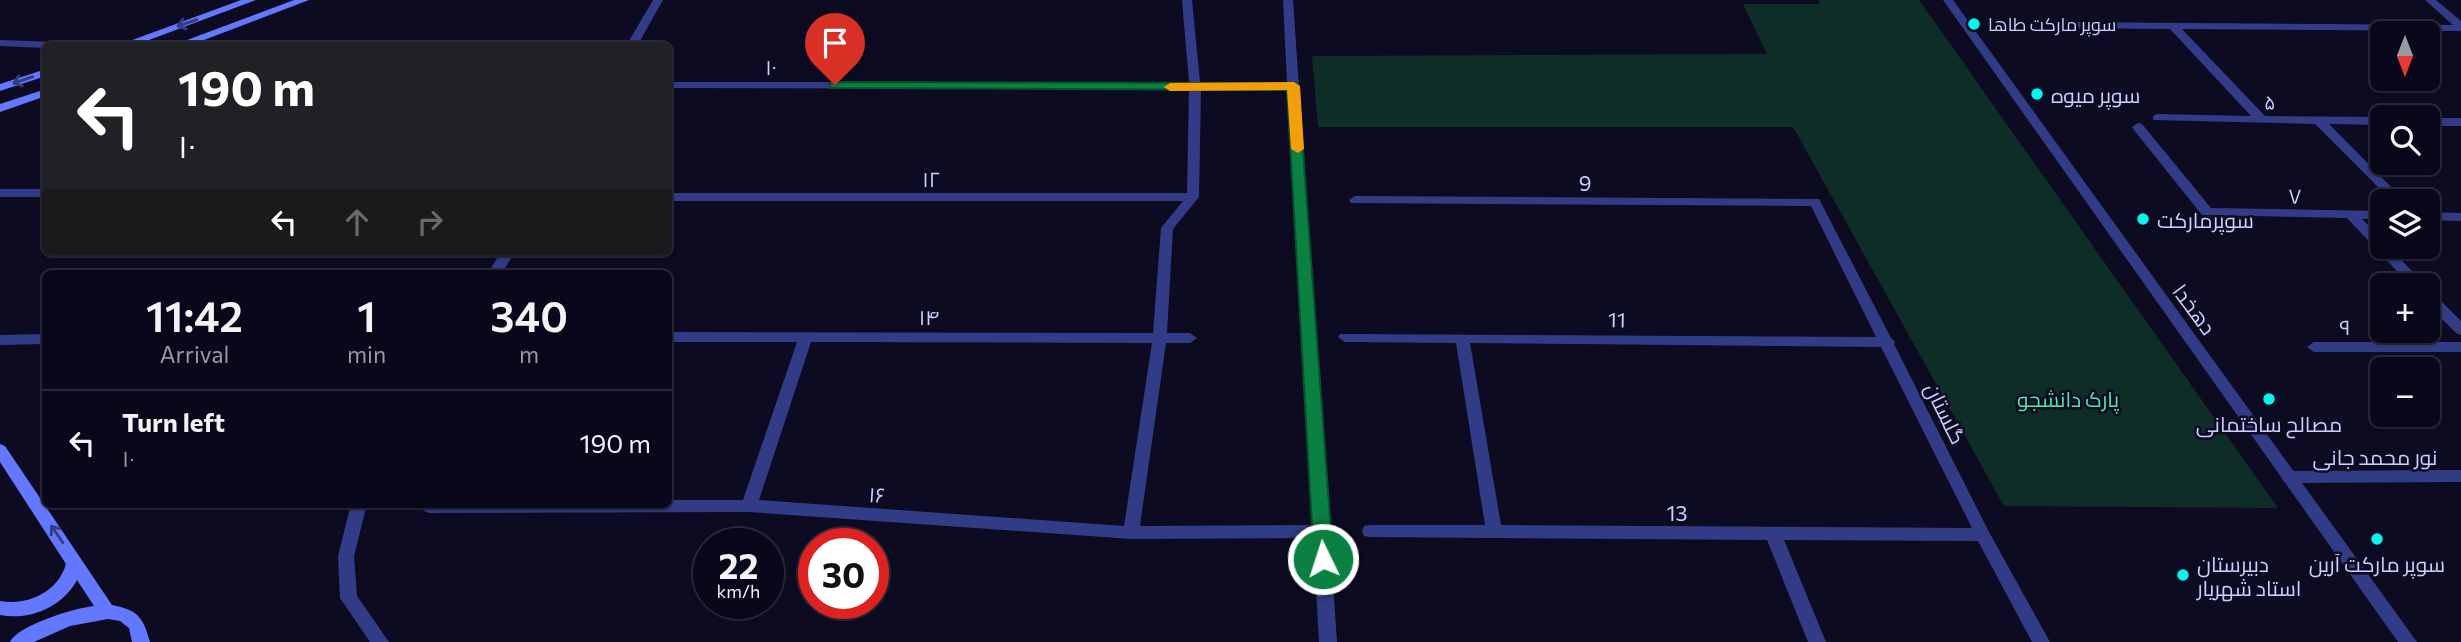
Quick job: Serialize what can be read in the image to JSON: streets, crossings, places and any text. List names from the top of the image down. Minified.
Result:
{"streets":{"street":["۱۰","۵","۱۲","9","۷","دهخدا","۱۴","11","۹","گلستان","نور محمد جانی","۱۶","13"]},"crossings":[["9","گلستان"],["دهخدا","نور محمد جانی"],["11","گلستان"],["گلستان","13"]],"parks":["پارک دانشجو"],"places":["سوپر مارکت طاها","سوپر میوه","سوپرمارکت","مصالح ساختمانی","سوپر مارکت آرین","دبیرستان استاد شهریار"],"north":"bottom","page":{"map_buttons":["+","−"],"turn":["190 m","۱۰"],"eta":["11:42","Arrival","1","min","340","m"],"list":[{"name":"Turn left","note":"۱۰","value":"190 m"}],"speed":"22 km/h","limit":"30"}}
